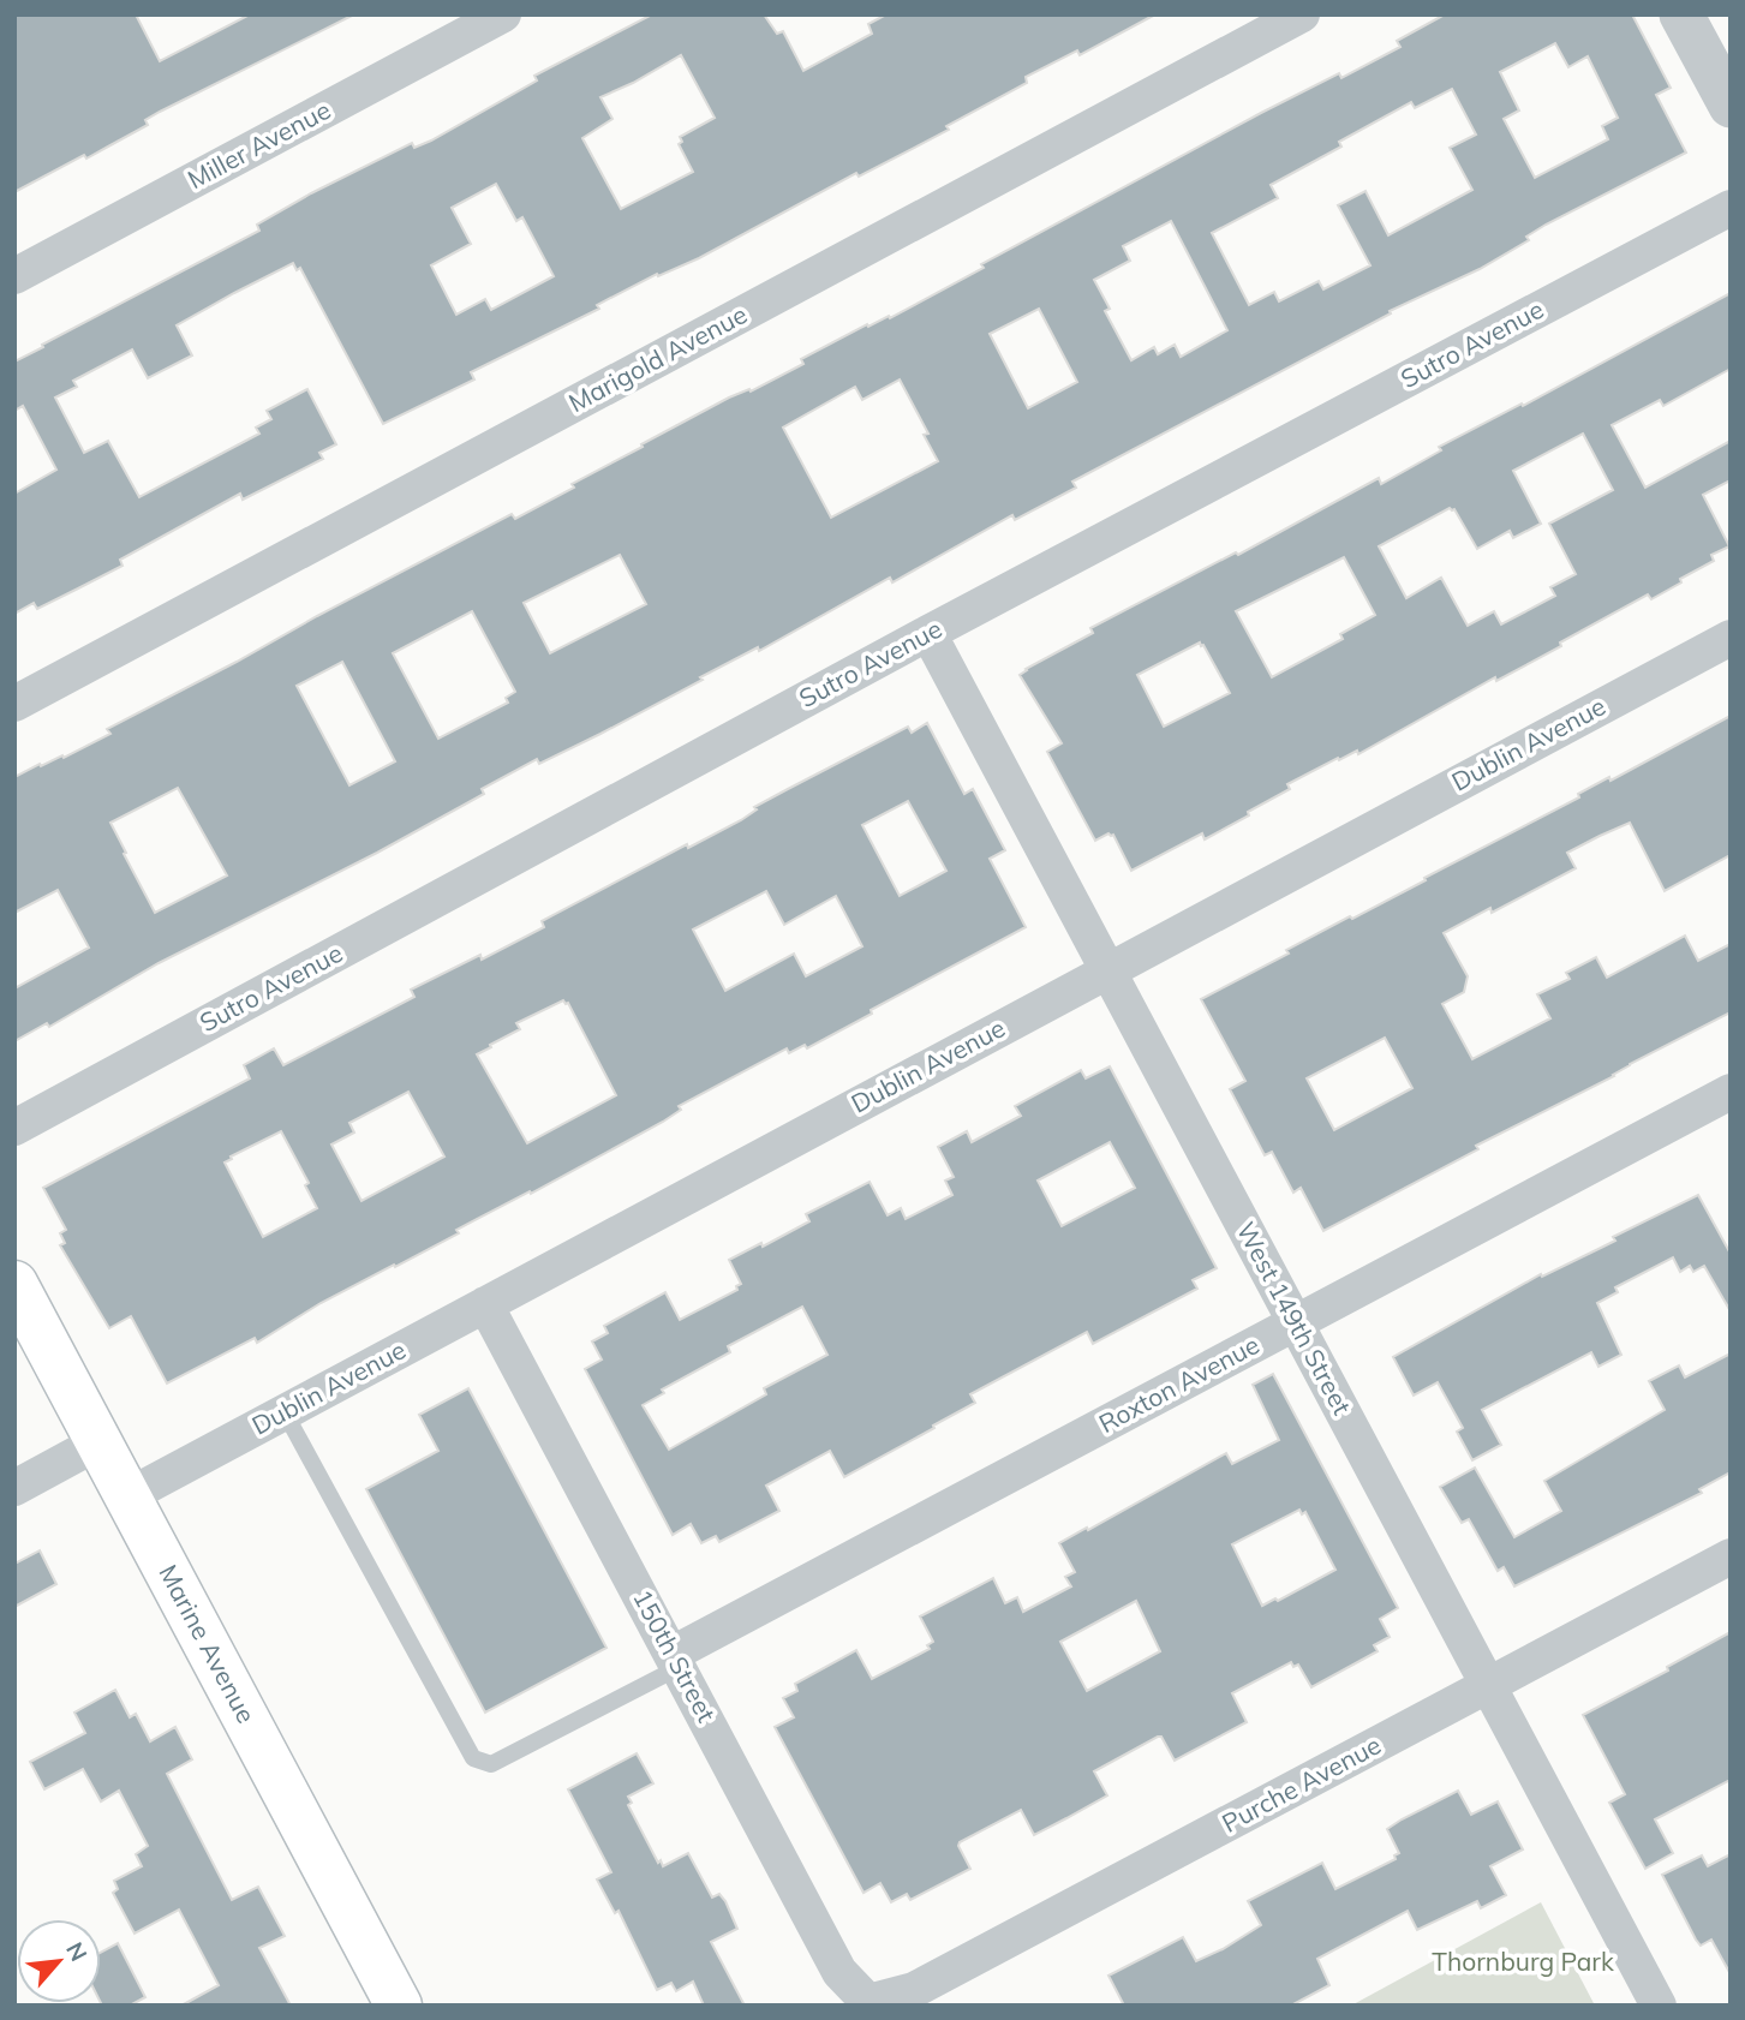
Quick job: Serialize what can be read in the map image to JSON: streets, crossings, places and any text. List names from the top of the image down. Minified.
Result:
{"streets":{"main road":["Marine Avenue"],"street":["Miller Avenue","Sutro Avenue","Marigold Avenue","Dublin Avenue","West 149th Street","Roxton Avenue","150th Street","Purche Avenue"]},"crossings":[["Sutro Avenue","West 149th Street"],["Dublin Avenue","West 149th Street"],["Dublin Avenue","Marine Avenue"],["Dublin Avenue","150th Street"],["West 149th Street","Roxton Avenue"],["West 149th Street","Purche Avenue"],["Roxton Avenue","150th Street"],["150th Street","Purche Avenue"]],"parks":["Thornburg Park"],"north":"top right"}
